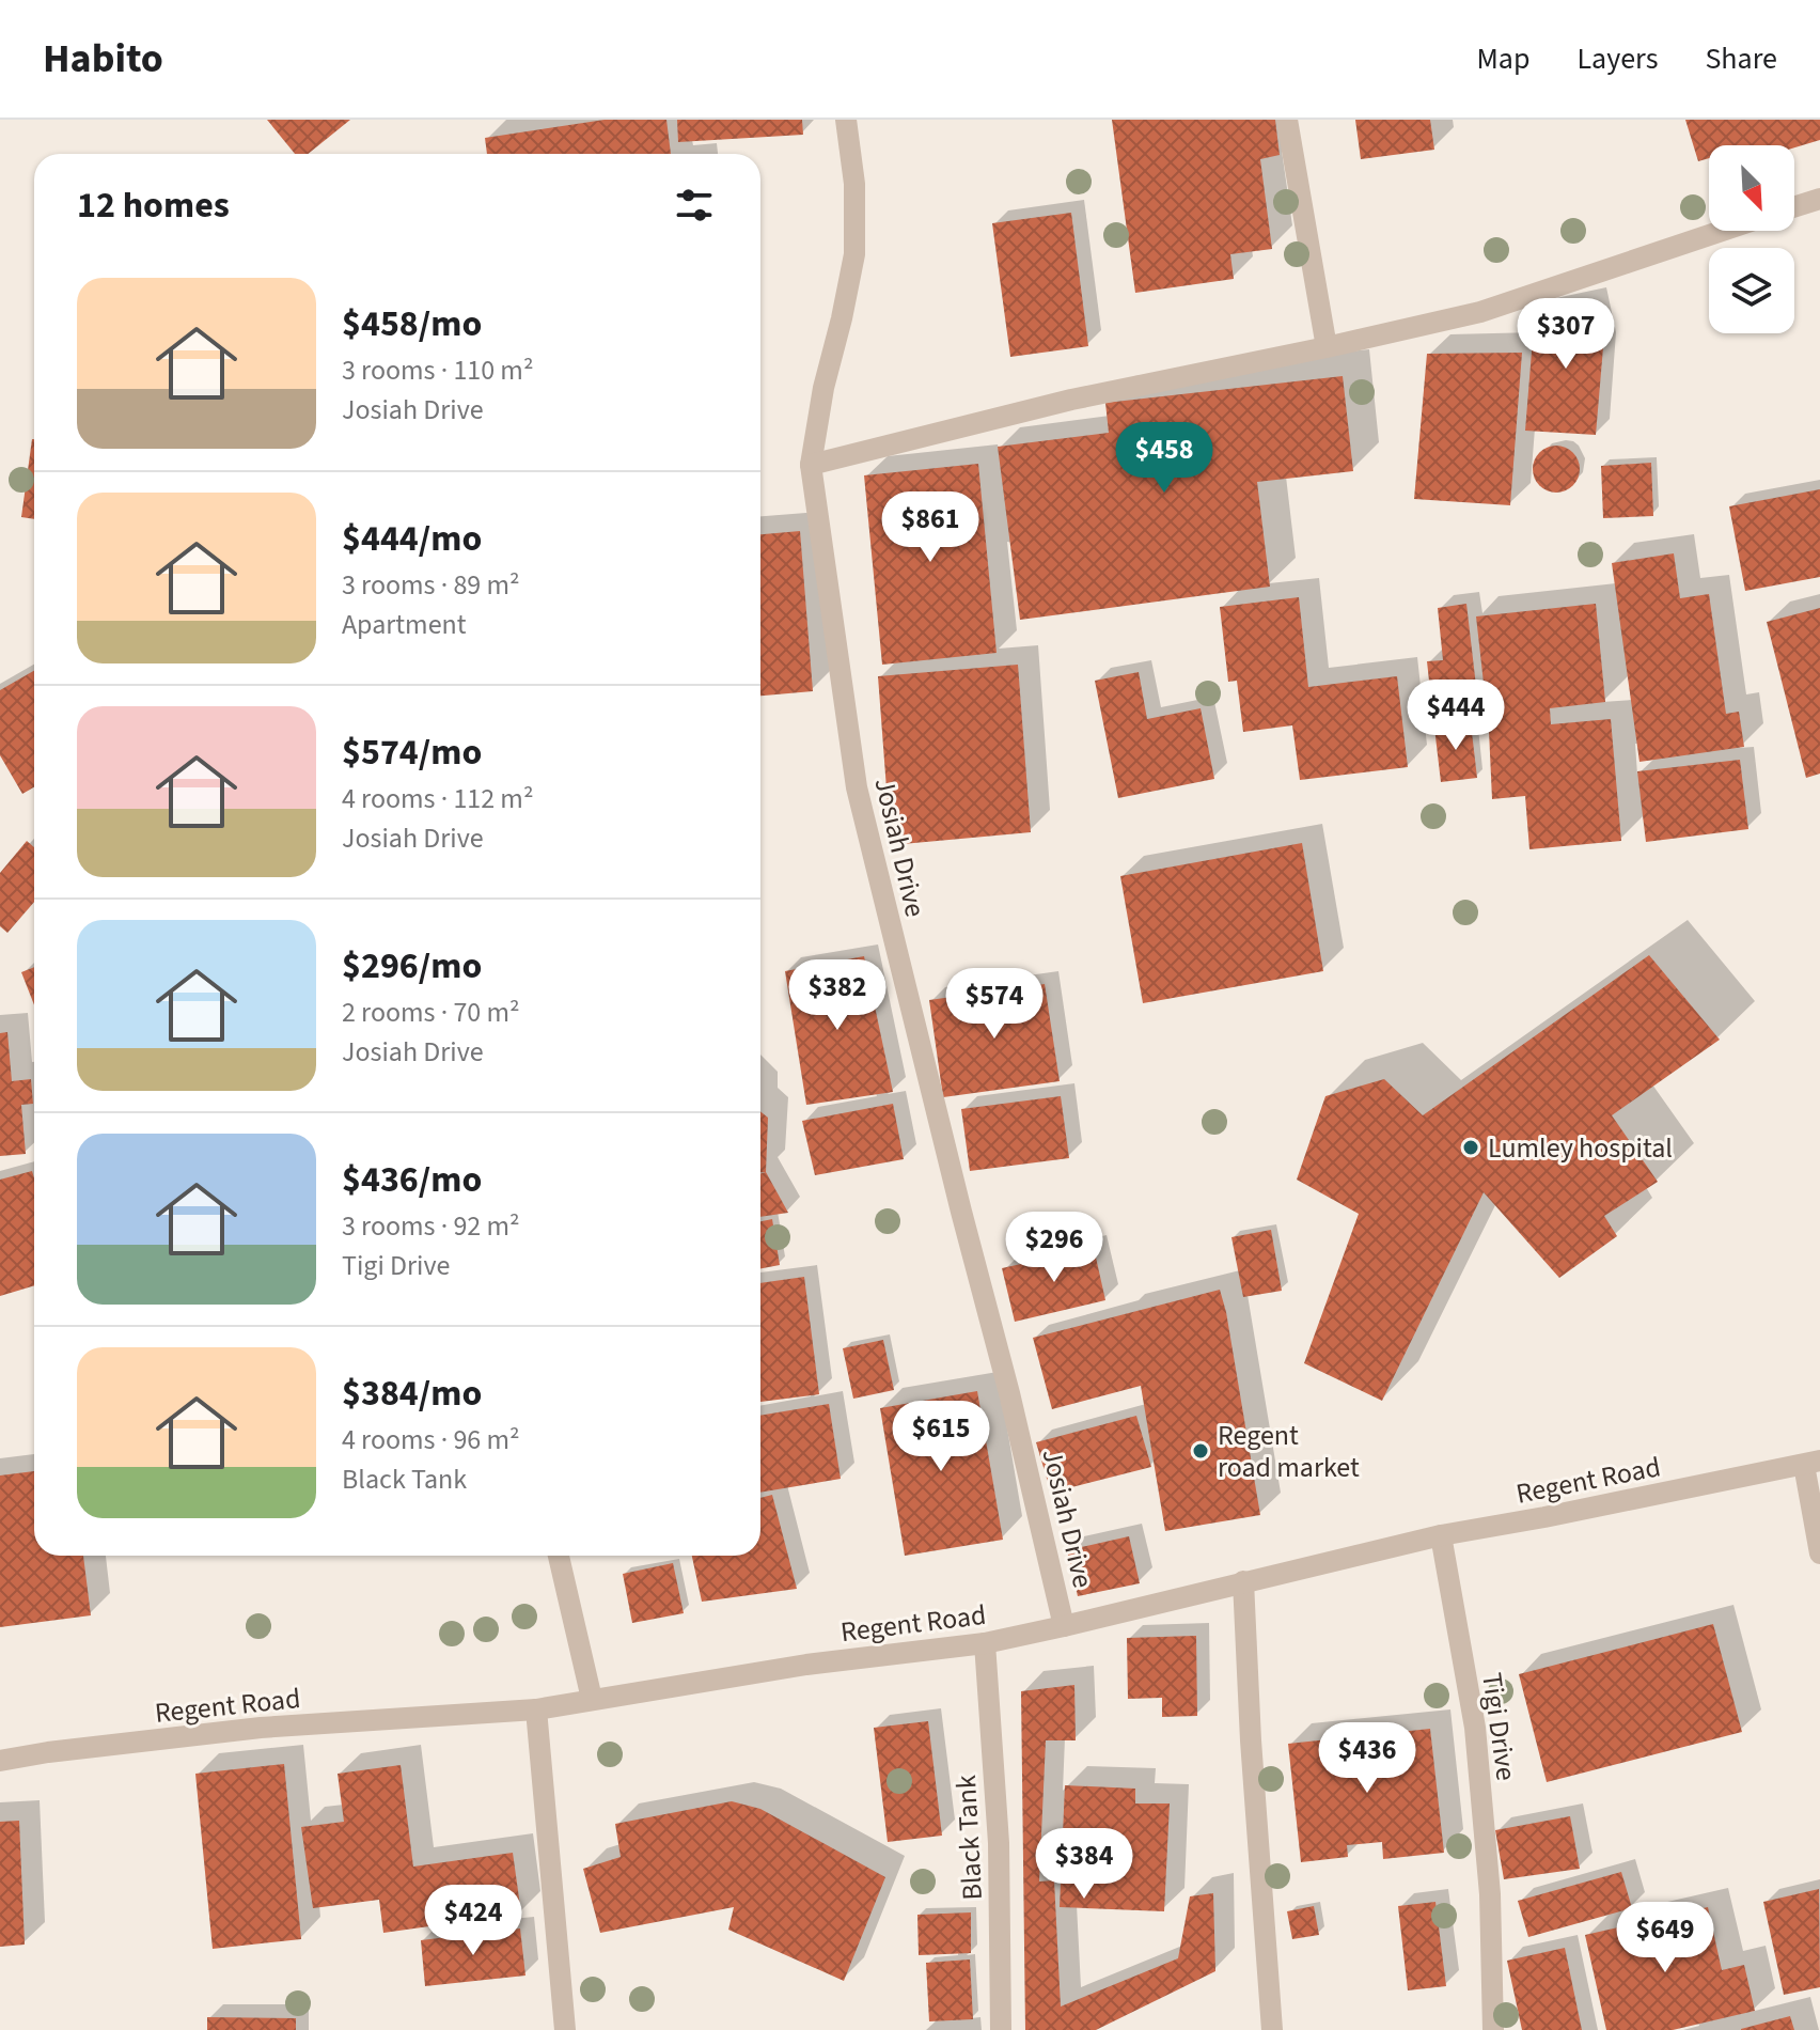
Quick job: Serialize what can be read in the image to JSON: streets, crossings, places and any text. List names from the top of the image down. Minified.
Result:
{"streets":{"street":["Josiah Drive","Regent Road","Tigi Drive","Black Tank"]},"crossings":[["Josiah Drive","Regent Road"],["Regent Road","Tigi Drive"],["Regent Road","Black Tank"]],"places":["Lumley hospital","Regent road market"],"north":"bottom right","page":{"header":"Habito","nav":["Map","Layers","Share"],"heading":"12 homes","list":[{"name":"$458/mo","note":"3 rooms · 110 m² · Josiah Drive"},{"name":"$444/mo","note":"3 rooms · 89 m² · Apartment"},{"name":"$574/mo","note":"4 rooms · 112 m² · Josiah Drive"},{"name":"$296/mo","note":"2 rooms · 70 m² · Josiah Drive"},{"name":"$436/mo","note":"3 rooms · 92 m² · Tigi Drive"},{"name":"$384/mo","note":"4 rooms · 96 m² · Black Tank"}],"price":["$307","$458","$861","$444","$382","$574","$296","$615","$436","$384","$424","$649"]}}
